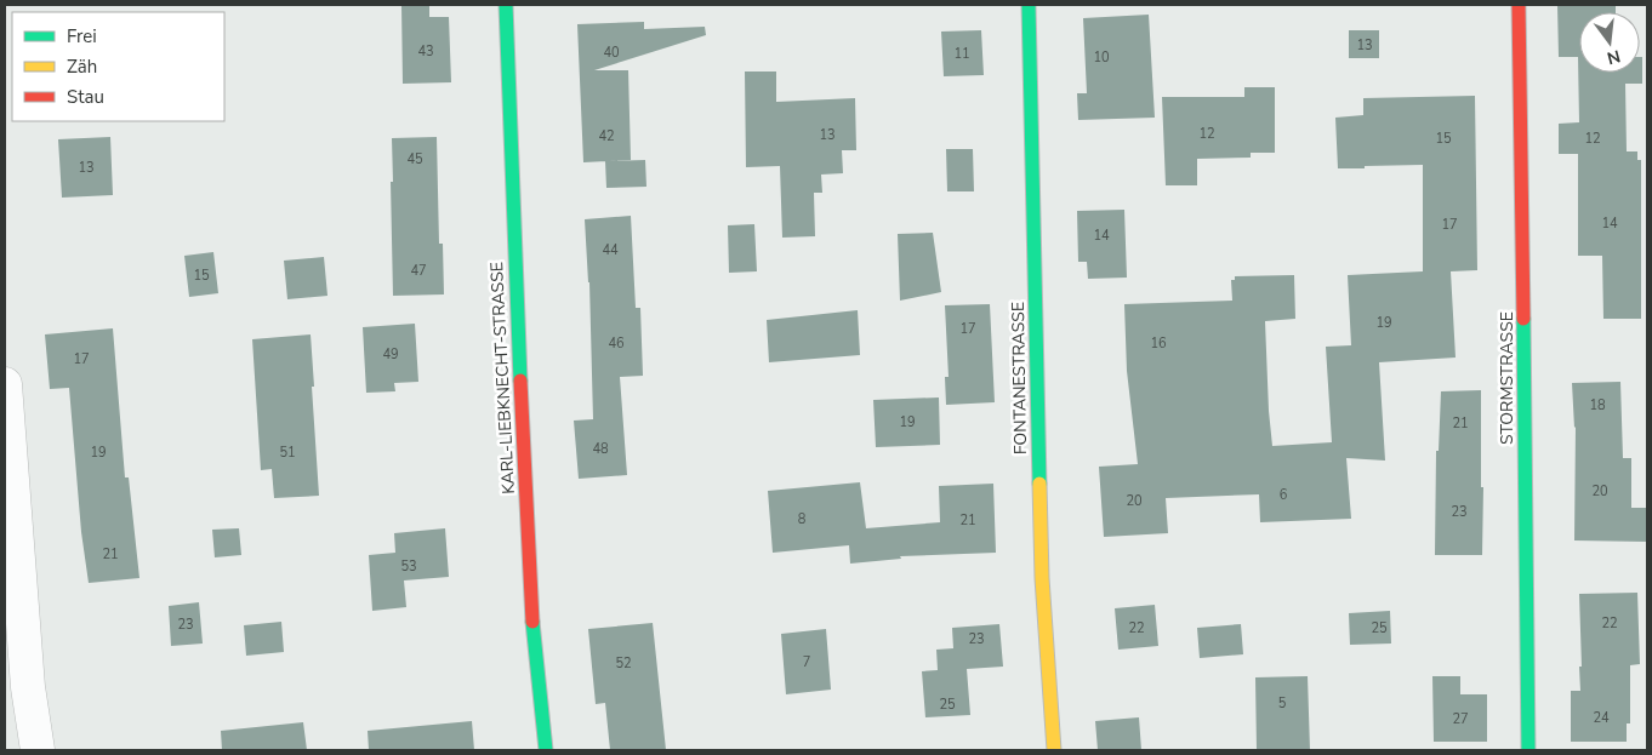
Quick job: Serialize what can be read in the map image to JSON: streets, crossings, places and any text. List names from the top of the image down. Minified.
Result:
{"streets":{"street":["KARL-LIEBKNECHT-STRASSE","FONTANESTRASSE","STORMSTRASSE"]},"house_numbers":["13","43","40","11","10","12","13","42","15","12","45","13","14","17","14","44","47","15","19","17","46","16","49","17","18","19","21","48","19","51","20","6","20","23","8","21","21","53","22","23","22","25","23","7","52","5","25","24","27"],"legend":["Frei","Zäh","Stau"],"north":"bottom"}
